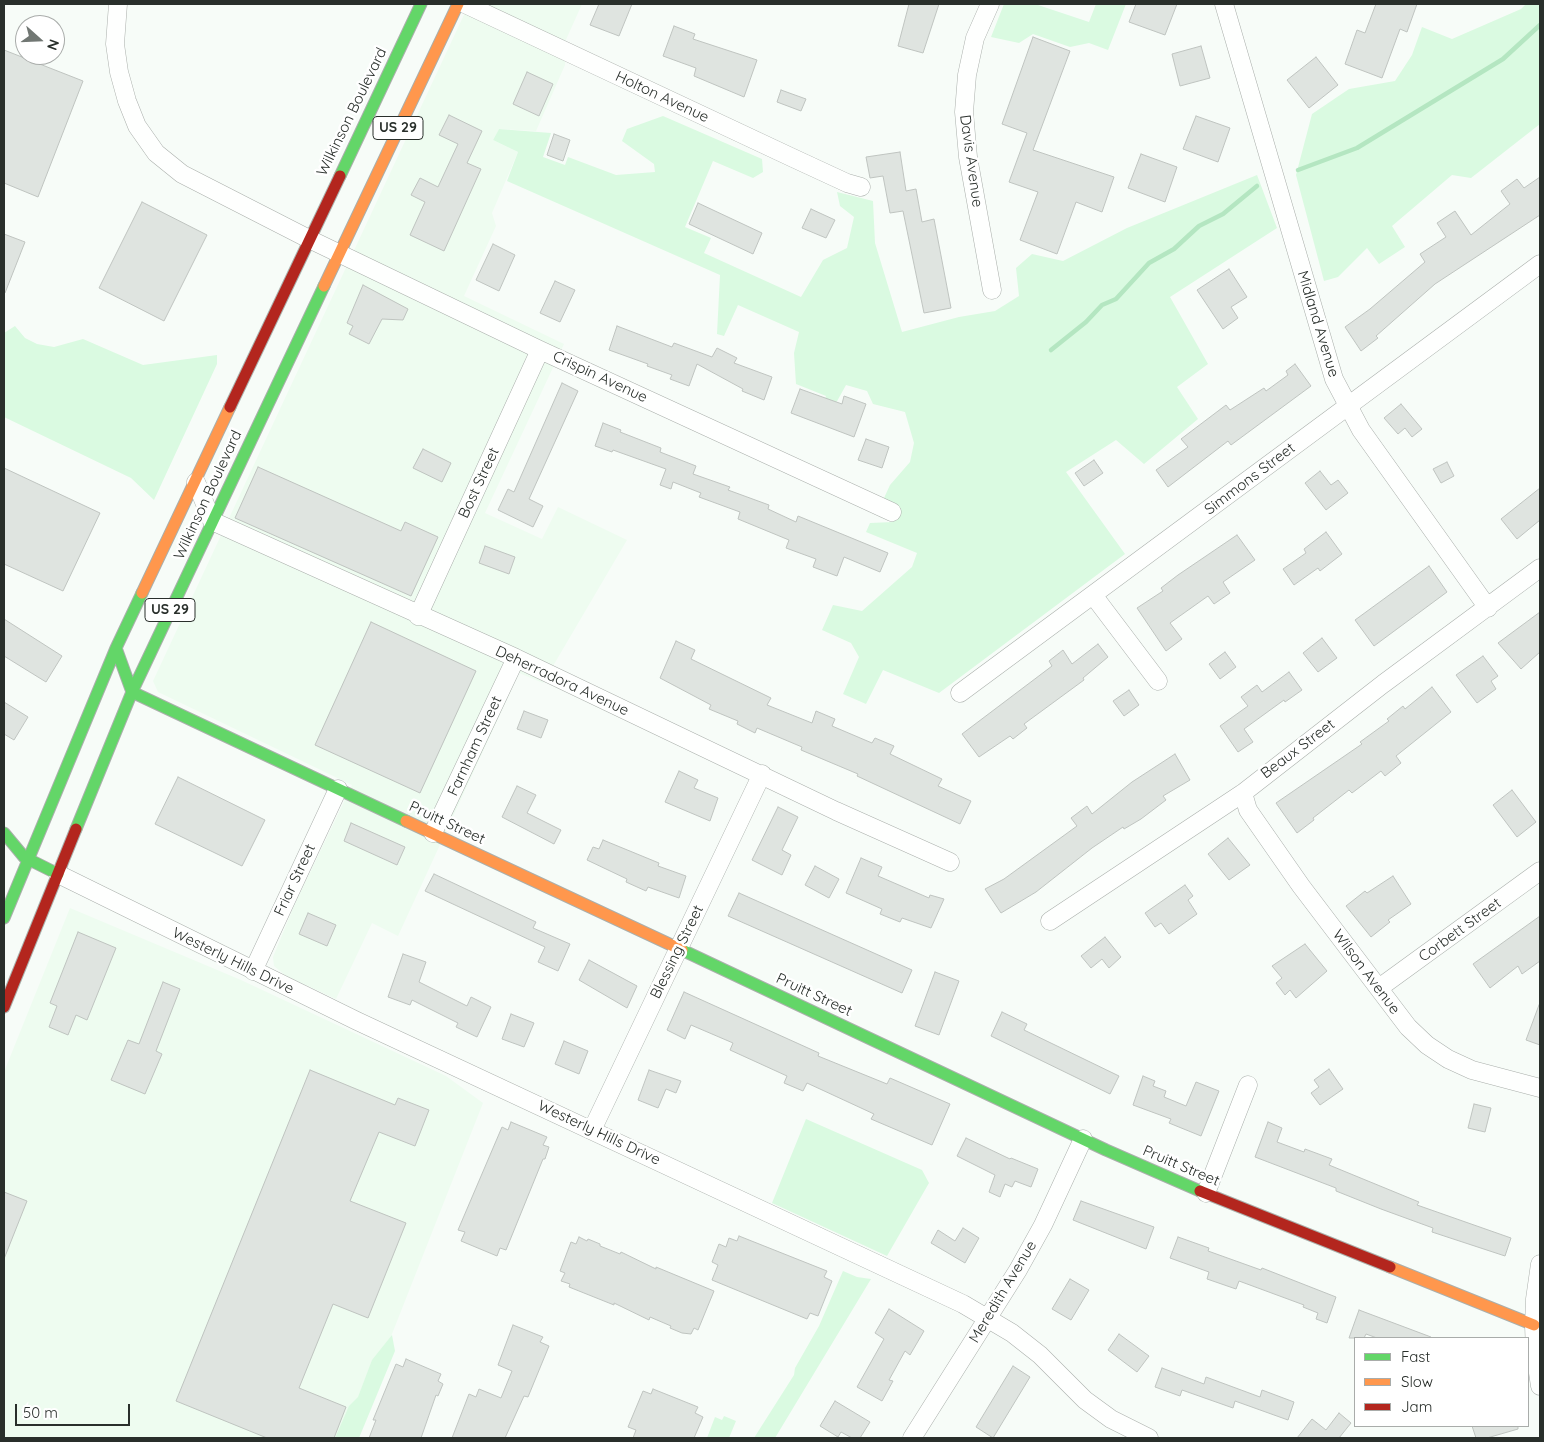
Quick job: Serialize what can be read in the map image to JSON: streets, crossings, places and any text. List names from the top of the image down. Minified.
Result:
{"streets":{"main road":["Wilkinson Boulevard","US 29","Pruitt Street","Westerly Hills Drive"],"street":["Holton Avenue","Davis Avenue","Midland Avenue","Crispin Avenue","Simmons Street","Bost Street","Deherradora Avenue","Farnham Street","Beaux Street","Friar Street","Corbett Street","Blessing Street","Wilson Avenue","Meredith Avenue"]},"crossings":[["Wilkinson Boulevard","Crispin Avenue"],["Wilkinson Boulevard","Deherradora Avenue"],["Wilkinson Boulevard","Pruitt Street"],["Wilkinson Boulevard","Westerly Hills Drive"],["Midland Avenue","Simmons Street"],["Midland Avenue","Beaux Street"],["Crispin Avenue","Bost Street"],["Bost Street","Deherradora Avenue"],["Deherradora Avenue","Farnham Street"],["Deherradora Avenue","Blessing Street"],["Farnham Street","Pruitt Street"],["Beaux Street","Wilson Avenue"],["Pruitt Street","Friar Street"],["Pruitt Street","Blessing Street"],["Pruitt Street","Meredith Avenue"],["Friar Street","Westerly Hills Drive"],["Corbett Street","Wilson Avenue"],["Blessing Street","Westerly Hills Drive"],["Westerly Hills Drive","Meredith Avenue"]],"legend":["Fast","Slow","Jam"],"scale_bar":"50 m","north":"right"}
